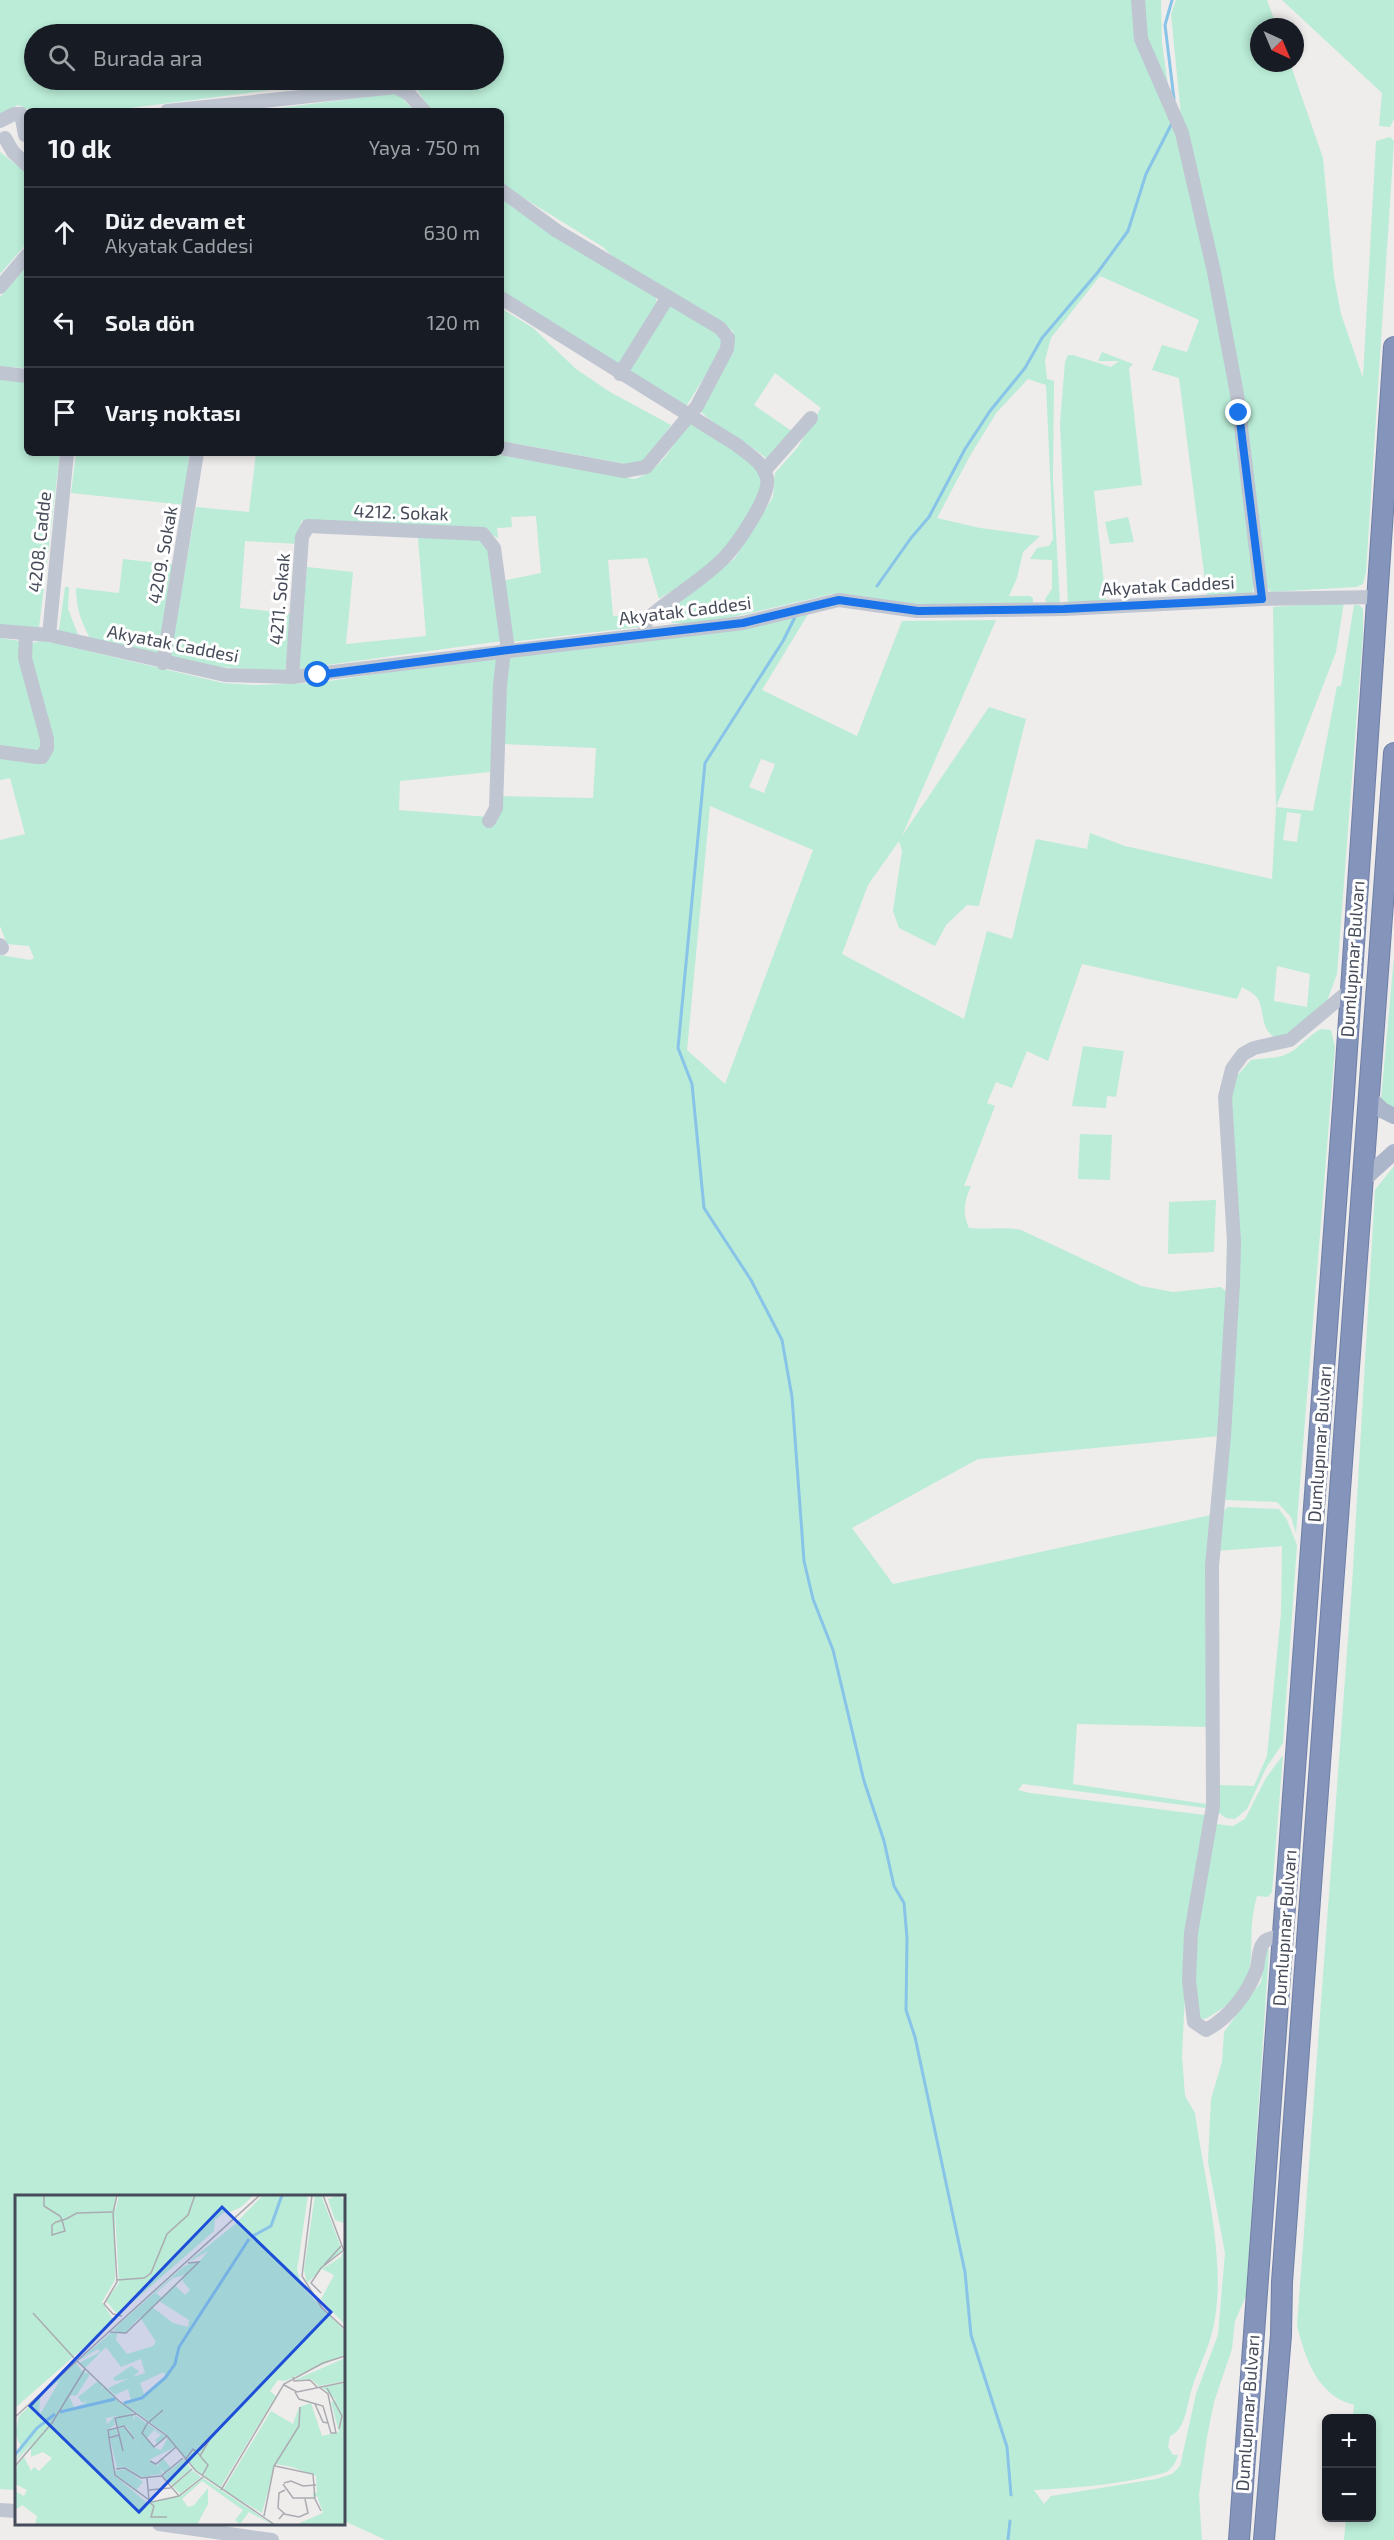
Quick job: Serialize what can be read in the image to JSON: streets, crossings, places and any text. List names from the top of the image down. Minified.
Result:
{"streets":{"highway":["Dumlupınar Bulvarı"],"street":["4212. Sokak","4208. Cadde","4209. Sokak","Akyatak Caddesi","4211. Sokak"]},"crossings":[["4212. Sokak","Akyatak Caddesi"],["4212. Sokak","4211. Sokak"],["4208. Cadde","Akyatak Caddesi"],["4209. Sokak","Akyatak Caddesi"],["Akyatak Caddesi","4211. Sokak"],["Akyatak Caddesi","Dumlupınar Bulvarı"]],"north":"bottom right","page":{"search":"Burada ara","heading":["10 dk","Yaya · 750 m"],"list":[["Düz devam et","Akyatak Caddesi","630 m"],["Sola dön","120 m"],"Varış noktası"],"map_buttons":["+","−"]}}
